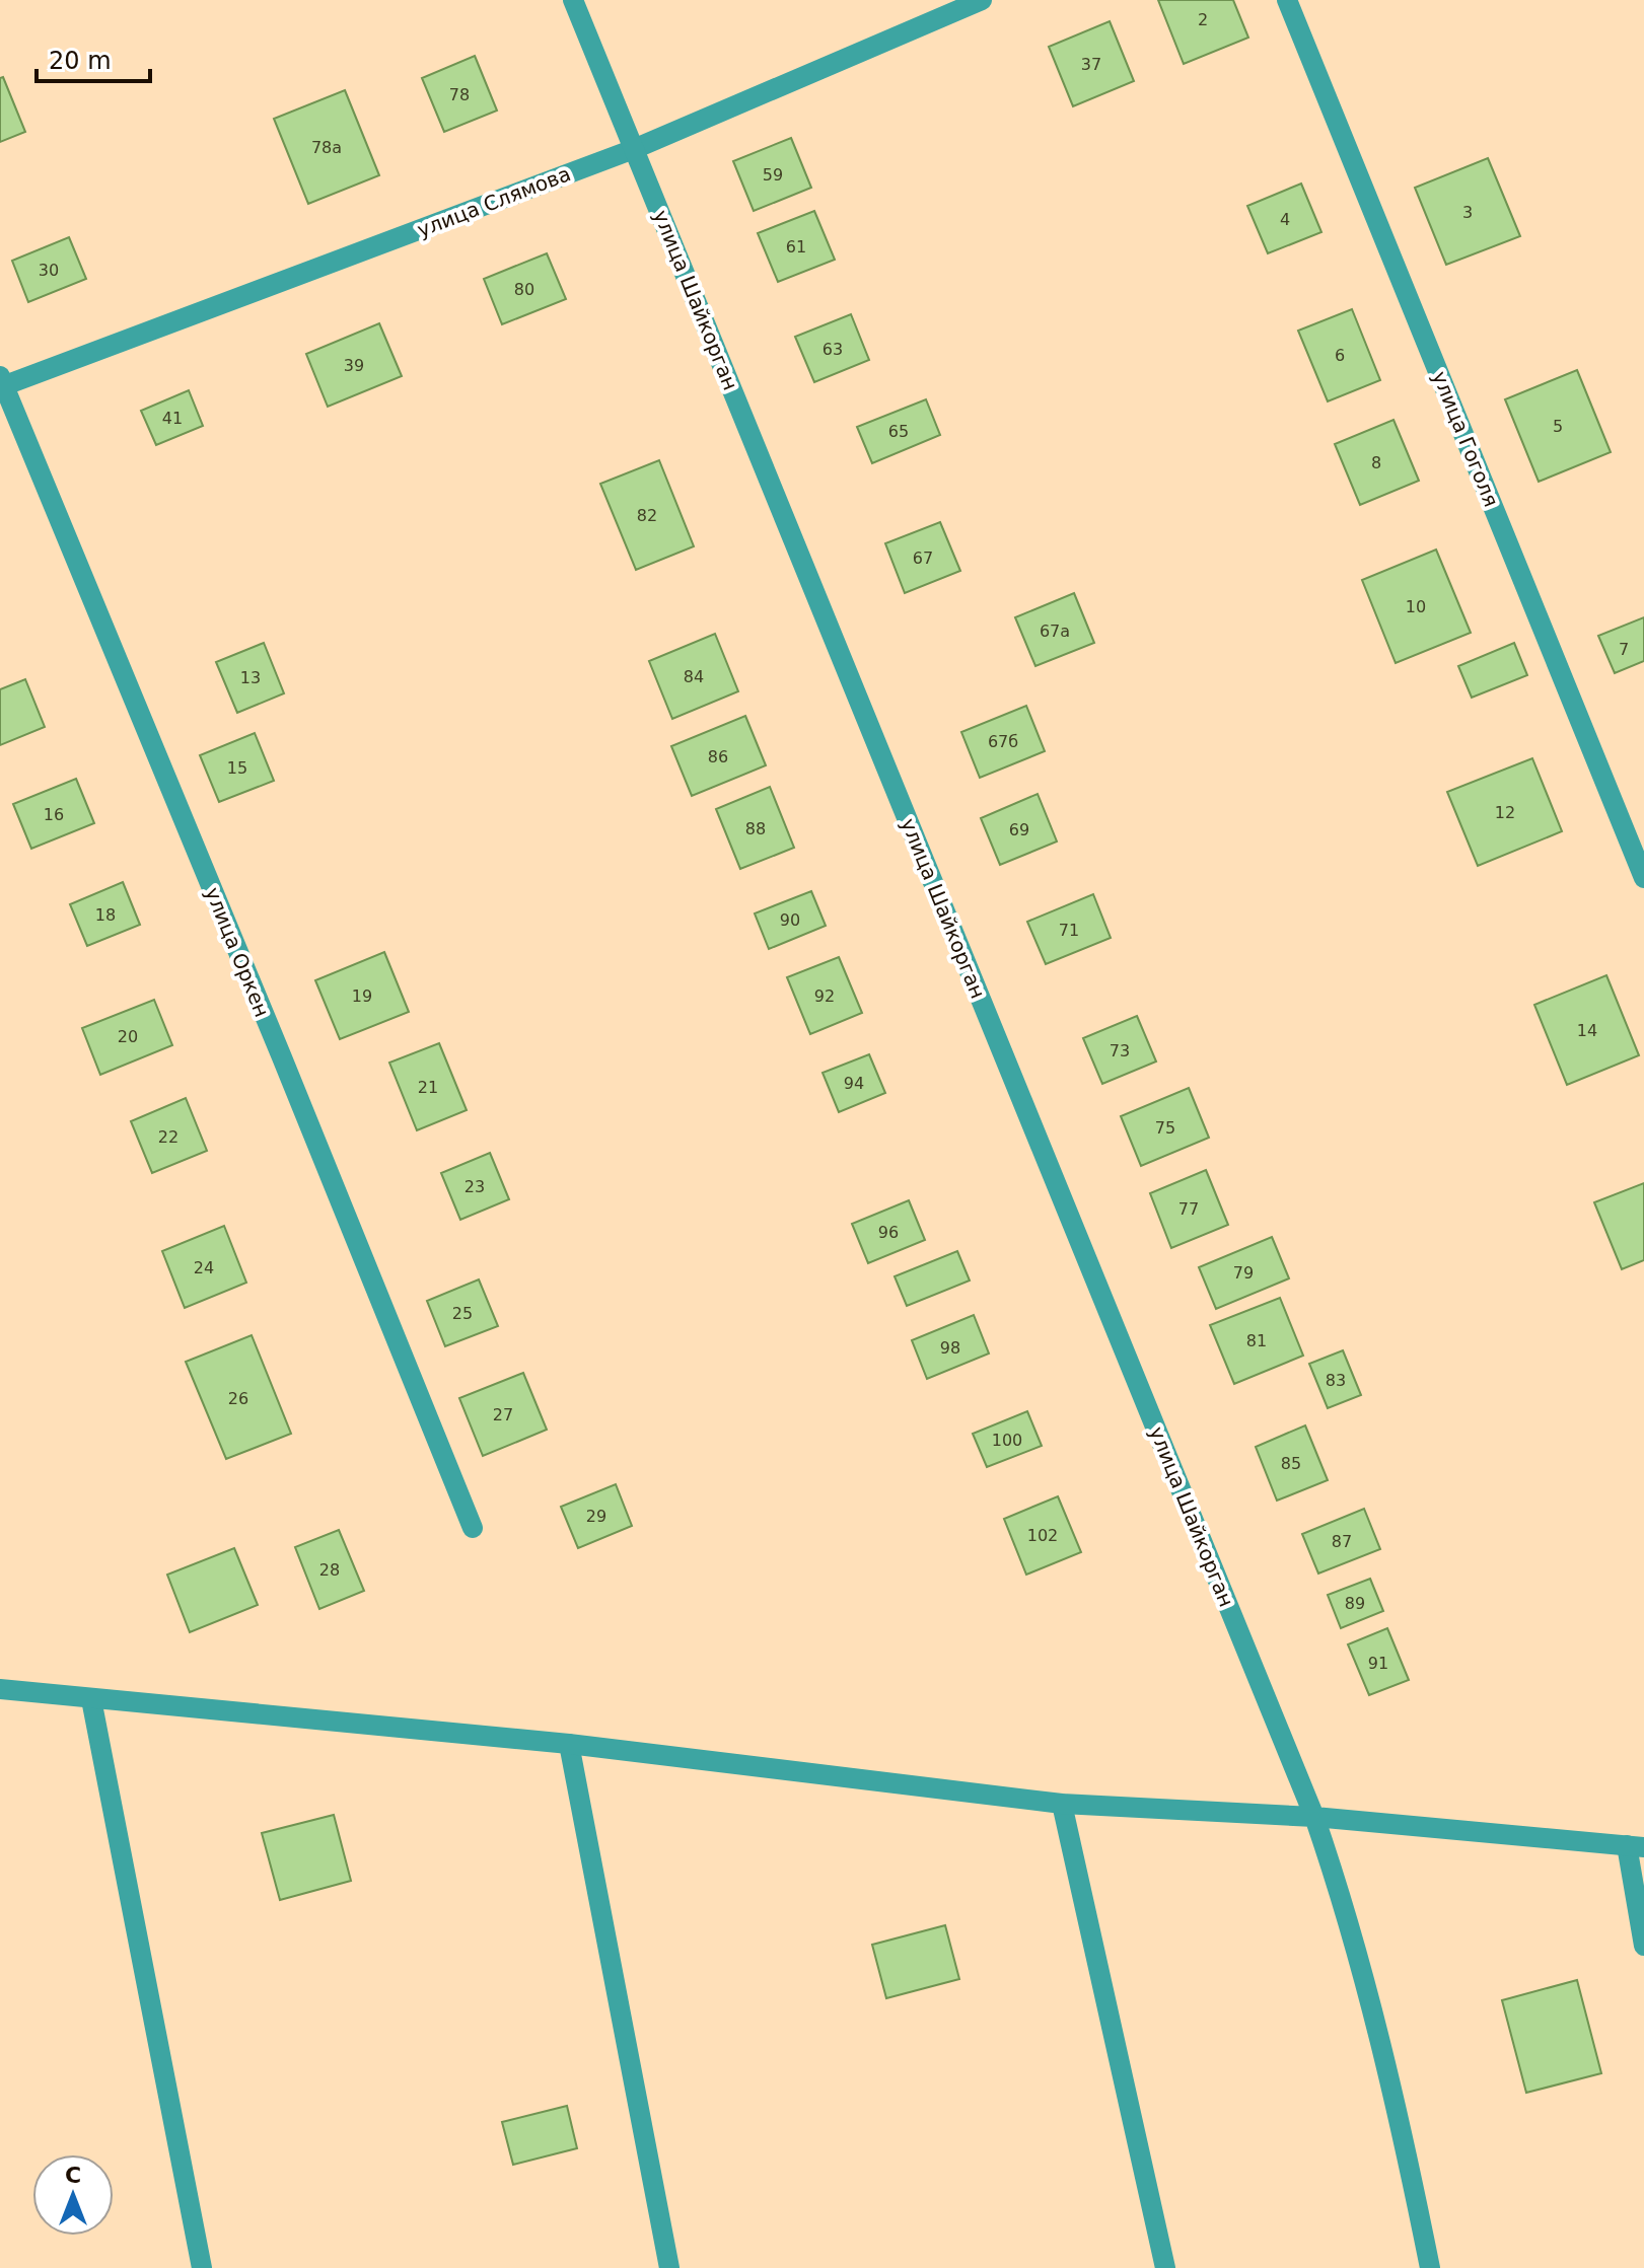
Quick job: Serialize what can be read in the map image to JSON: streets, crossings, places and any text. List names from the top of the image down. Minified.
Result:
{"streets":{"street":["улица Слямова","улица Шайкорган","улица Гоголя","улица Оркен"]},"crossings":[["улица Слямова","улица Шайкорган"],["улица Слямова","улица Оркен"]],"house_numbers":["2","37","78","78а","59","3","4","61","30","80","63","6","39","41","5","65","8","82","67","10","67а","7","84","13","67б","86","15","12","16","88","69","18","90","71","19","92","14","20","73","94","21","75","22","23","77","96","24","79","25","81","98","83","26","27","100","85","29","102","87","28","89","91"],"scale_bar":"20 m","north":"top"}
